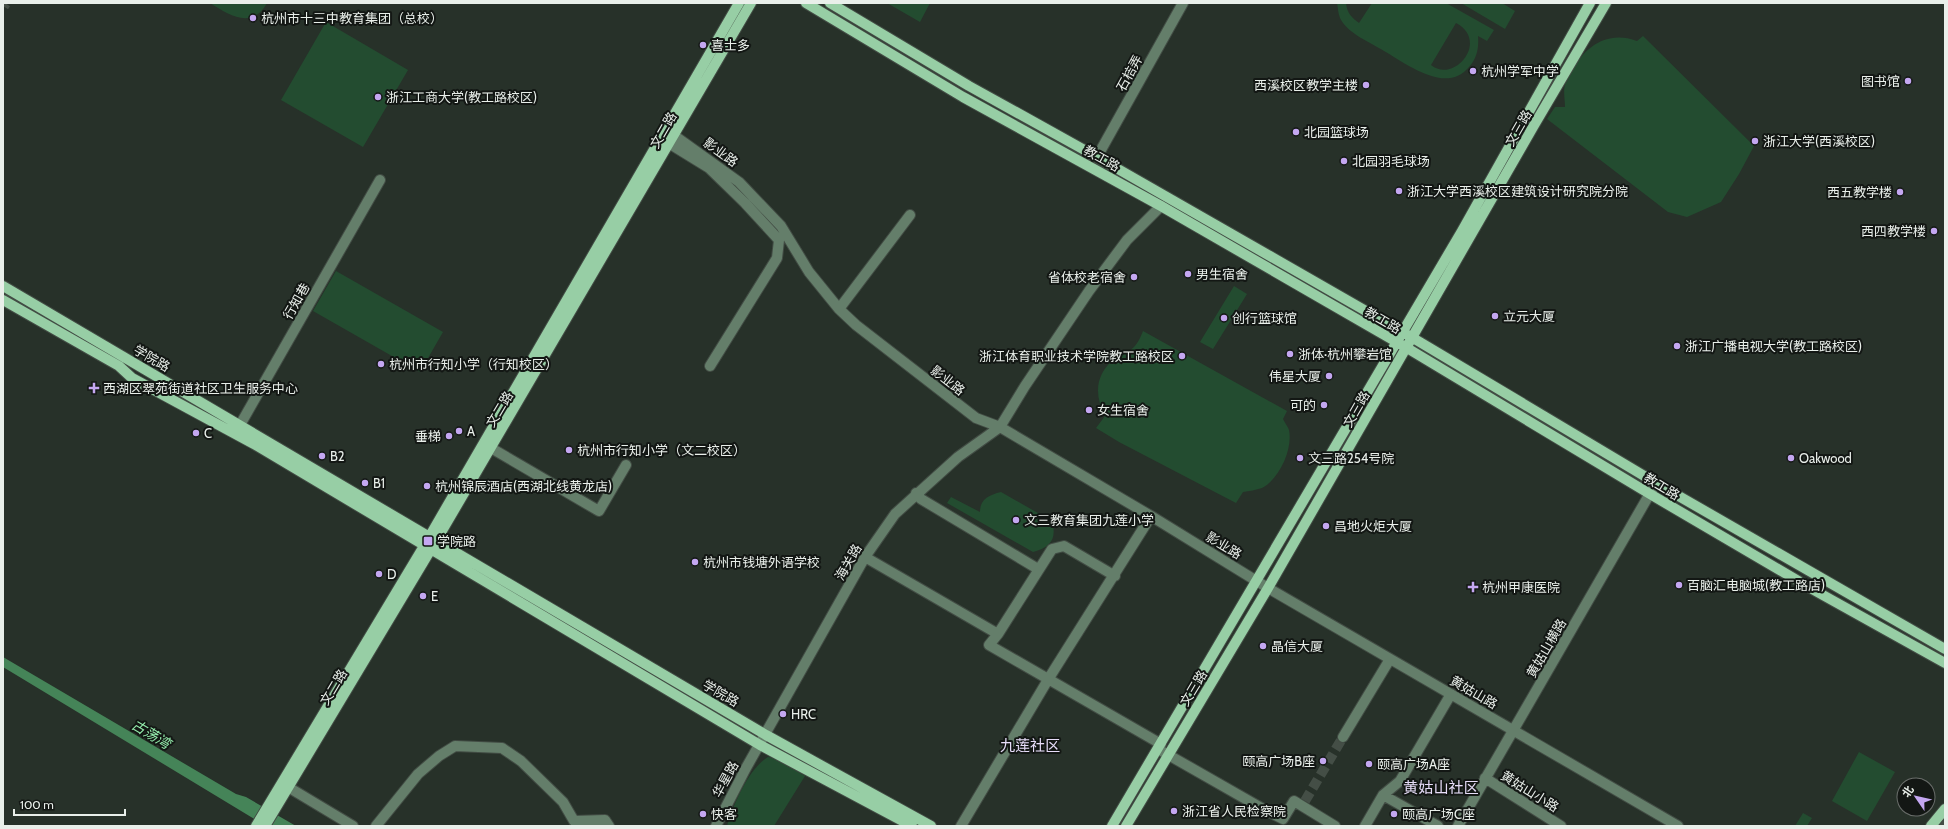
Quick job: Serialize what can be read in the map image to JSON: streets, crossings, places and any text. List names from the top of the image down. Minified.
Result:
{"streets":{"main road":["文三路","文二路","教工路","学院路"],"street":["石桔弄","影业路","行知巷","海关路","黄姑山横路","黄姑山路","华星路","黄姑山小路"]},"crossings":[["石桔弄","教工路"],["文三路","影业路"],["文三路","教工路"],["文三路","黄姑山路"],["文二路","影业路"],["文二路","学院路"],["影业路","海关路"],["影业路","黄姑山路"],["教工路","黄姑山横路"],["行知巷","学院路"],["学院路","海关路"],["学院路","华星路"],["海关路","华星路"],["黄姑山横路","黄姑山路"],["黄姑山横路","黄姑山小路"]],"districts":["九莲社区","黄姑山社区"],"water":["古荡湾"],"places":{"other":["杭州市十三中教育集团（总校）","喜士多","杭州学军中学","图书馆","西溪校区教学主楼","浙江工商大学(教工路校区)","北园篮球场","浙江大学(西溪校区)","北园羽毛球场","浙江大学西溪校区建筑设计研究院分院","西五教学楼","西四教学楼","男生宿舍","省体校老宿舍","立元大厦","创行篮球馆","浙江广播电视大学(教工路校区)","浙体·杭州攀岩馆","浙江体育职业技术学院教工路校区","杭州市行知小学（行知校区）","伟星大厦","可的","女生宿舍","A","C","垂梯","杭州市行知小学（文二校区）","B2","文三路254号院","Oakwood","B1","杭州锦辰酒店(西湖北线黄龙店)","文三教育集团九莲小学","昌地火炬大厦","杭州市钱塘外语学校","D","百脑汇电脑城(教工路店)","E","晶信大厦","HRC","颐高广场B座","颐高广场A座","浙江省人民检察院","快客","颐高广场C座"],"health":["西湖区翠苑街道社区卫生服务中心","杭州甲康医院"],"transit":["学院路"]},"scale_bar":"100 m","north":"top left"}
